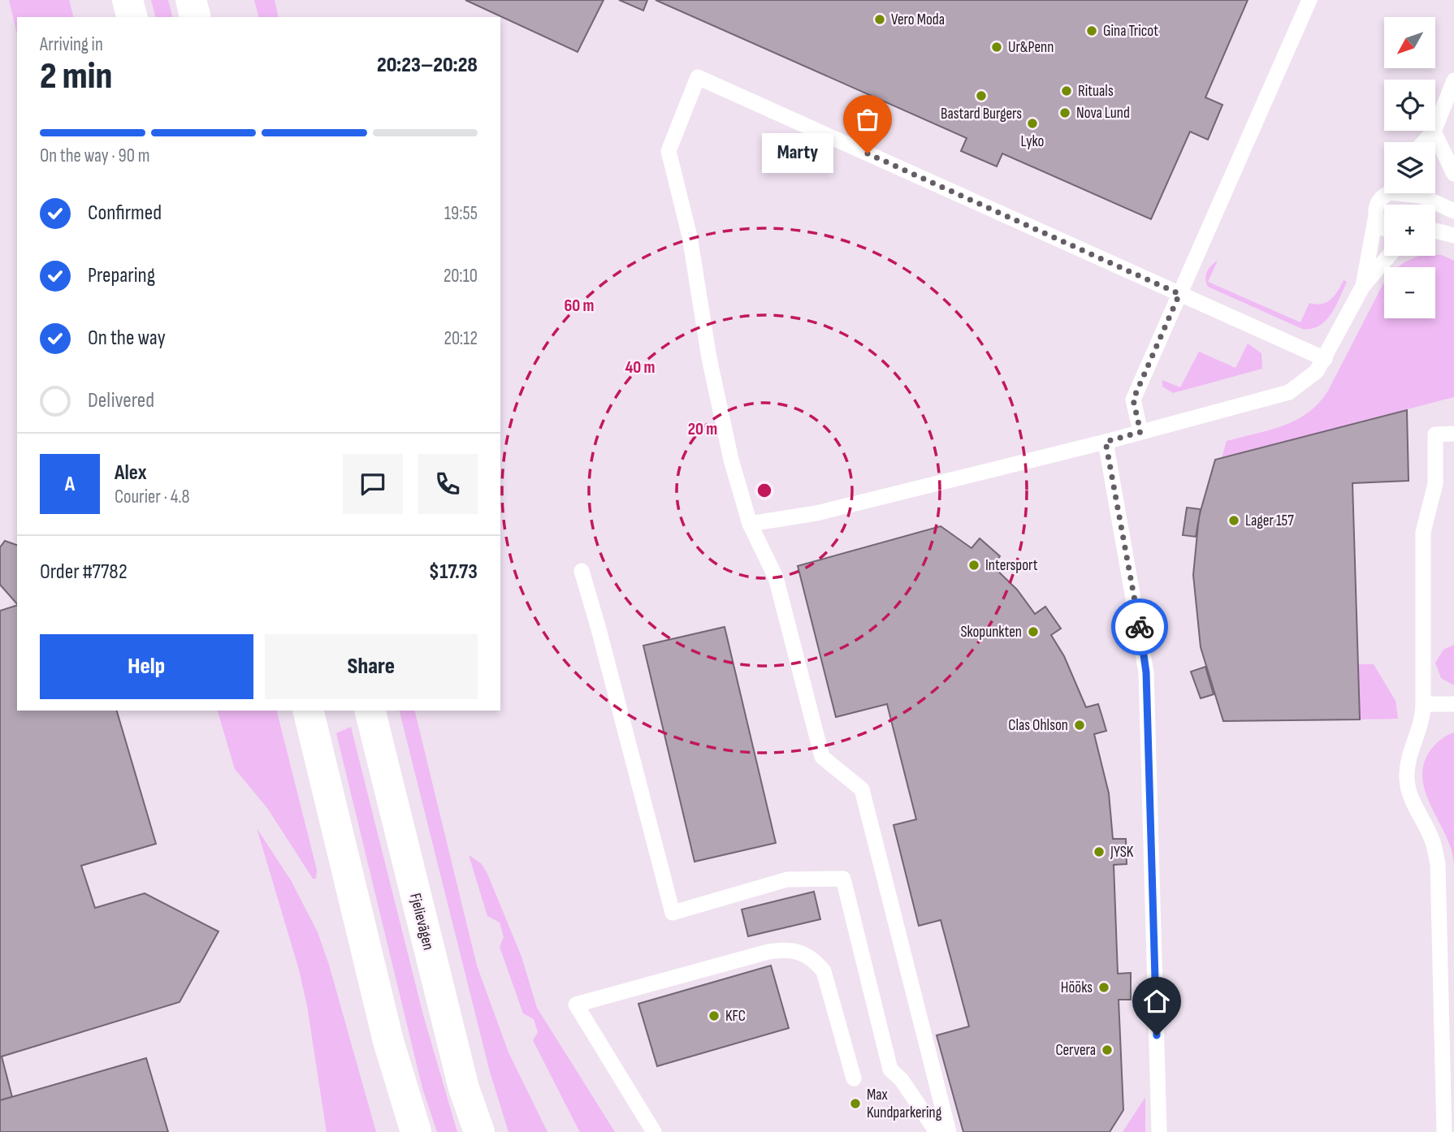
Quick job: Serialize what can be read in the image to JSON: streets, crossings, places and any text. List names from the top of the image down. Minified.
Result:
{"streets":{"main road":["Fjelievägen"]},"places":["Vero Moda","Gina Tricot","Ur&Penn","Rituals","Bastard Burgers","Nova Lund","Lyko","Marty","Lager 157","Intersport","Skopunkten","Clas Ohlson","JYSK","Hööks","KFC","Cervera","Max Kundparkering"],"north":"bottom left","page":{"map_buttons":["+","−"],"heading":["2 min","Arriving in","20:23–20:28"],"panel":["Alex","Courier · 4.8","Order #7782","$17.73"],"bar":"On the way · 90 m","bubble":"Marty","list":[["Confirmed","19:55"],["Preparing","20:10"],["On the way","20:12"],"Delivered"],"round":"A","buttons":["Help","Share"]},"rings":["60 m","40 m","20 m"]}
